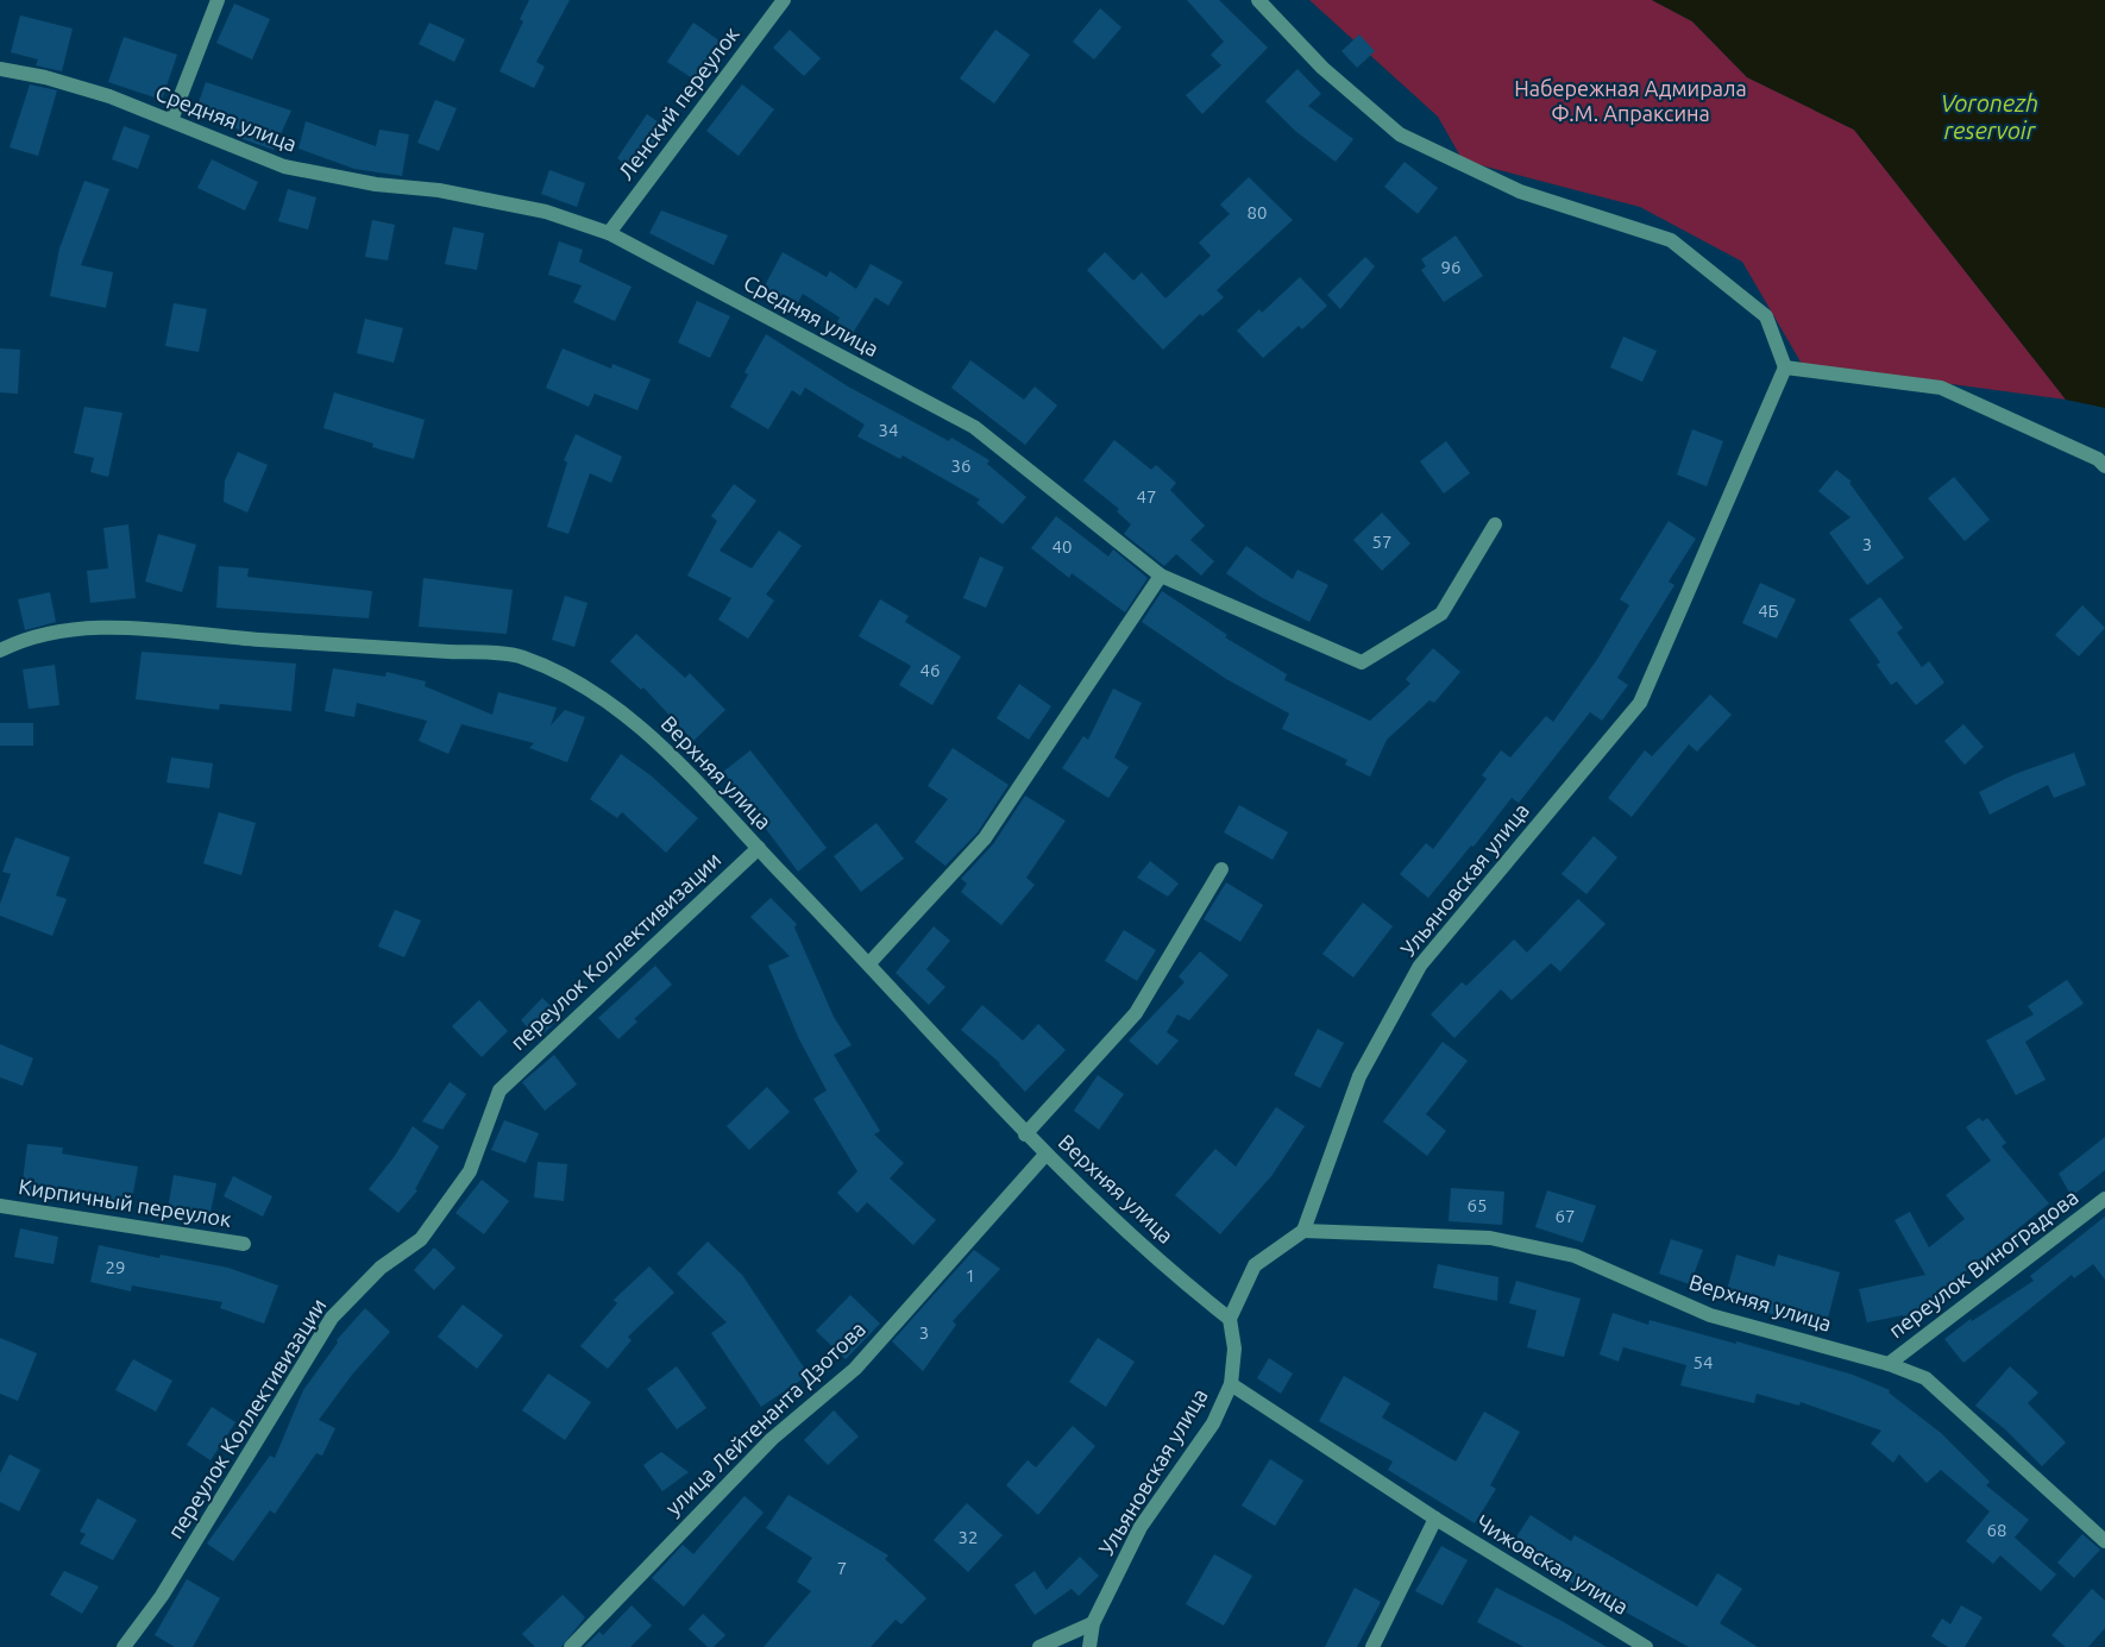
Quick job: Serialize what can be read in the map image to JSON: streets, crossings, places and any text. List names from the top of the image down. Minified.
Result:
{"streets":{"street":["Ленский переулок","Средняя улица","Верхняя улица","Ульяновская улица","переулок Коллективизации","Кирпичный переулок","переулок Виноградова","улица Лейтенанта Дзотова","Чижовская улица"]},"crossings":[["Ленский переулок","Средняя улица"],["Верхняя улица","Ульяновская улица"],["Верхняя улица","переулок Коллективизации"],["Верхняя улица","переулок Виноградова"],["Верхняя улица","улица Лейтенанта Дзотова"],["Ульяновская улица","Чижовская улица"]],"water":["Voronezh reservoir"],"parks":["Набережная Адмирала Ф.М. Апраксина"],"house_numbers":["80","96","34","36","47","57","3","40","4Б","46","65","67","29","1","3","54","68","32","7"]}
